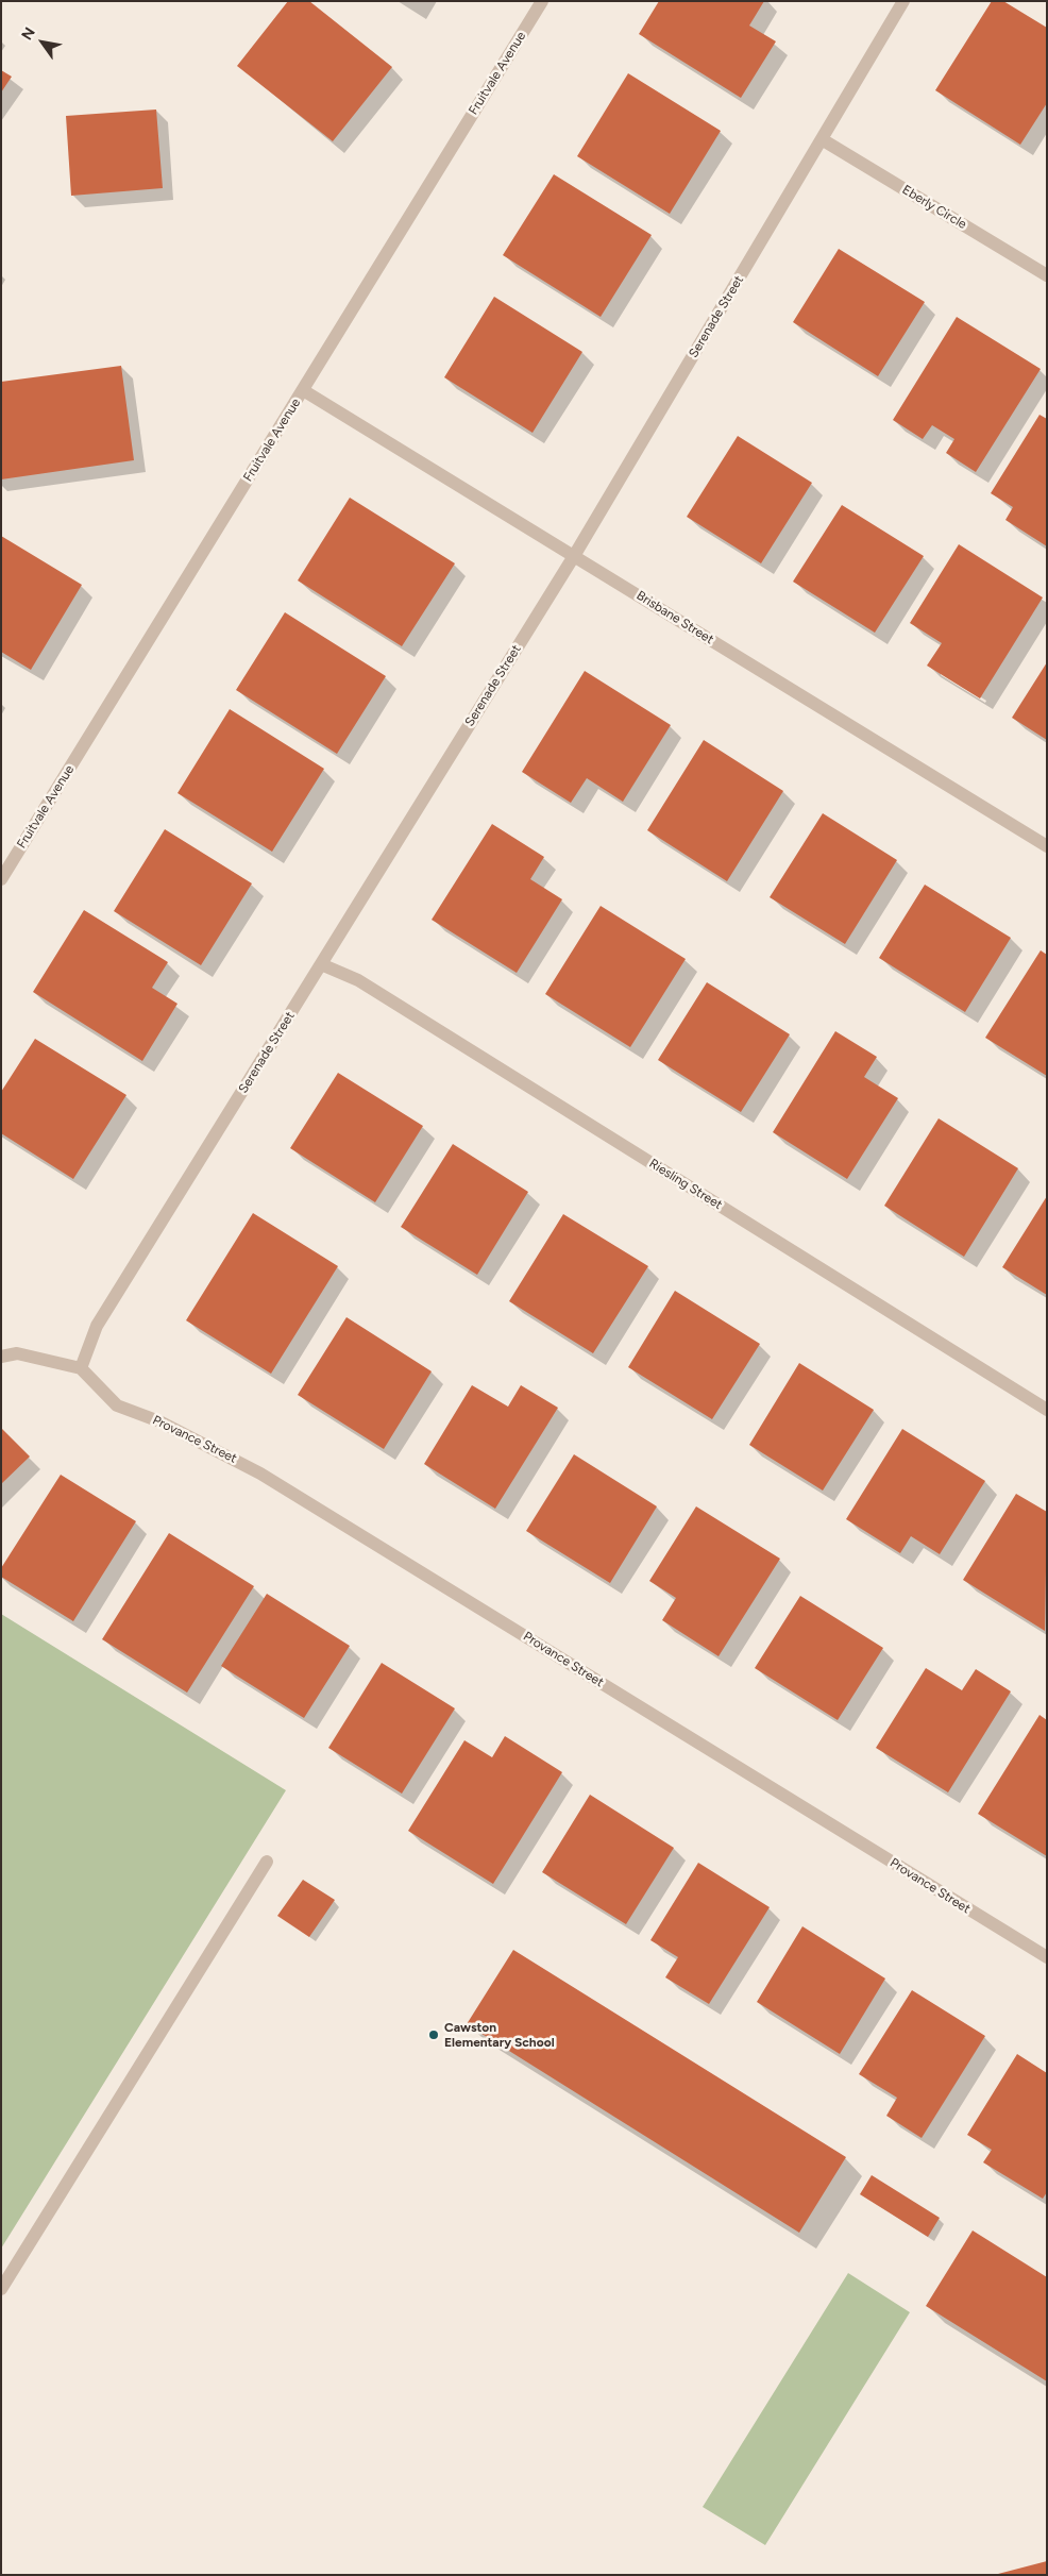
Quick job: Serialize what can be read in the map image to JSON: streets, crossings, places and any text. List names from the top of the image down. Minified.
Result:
{"streets":{"street":["Fruitvale Avenue","Eberly Circle","Serenade Street","Brisbane Street","Riesling Street","Provance Street"]},"crossings":[["Fruitvale Avenue","Brisbane Street"],["Eberly Circle","Serenade Street"],["Serenade Street","Brisbane Street"],["Serenade Street","Riesling Street"],["Serenade Street","Provance Street"]],"places":["Cawston Elementary School"],"north":"top left"}
